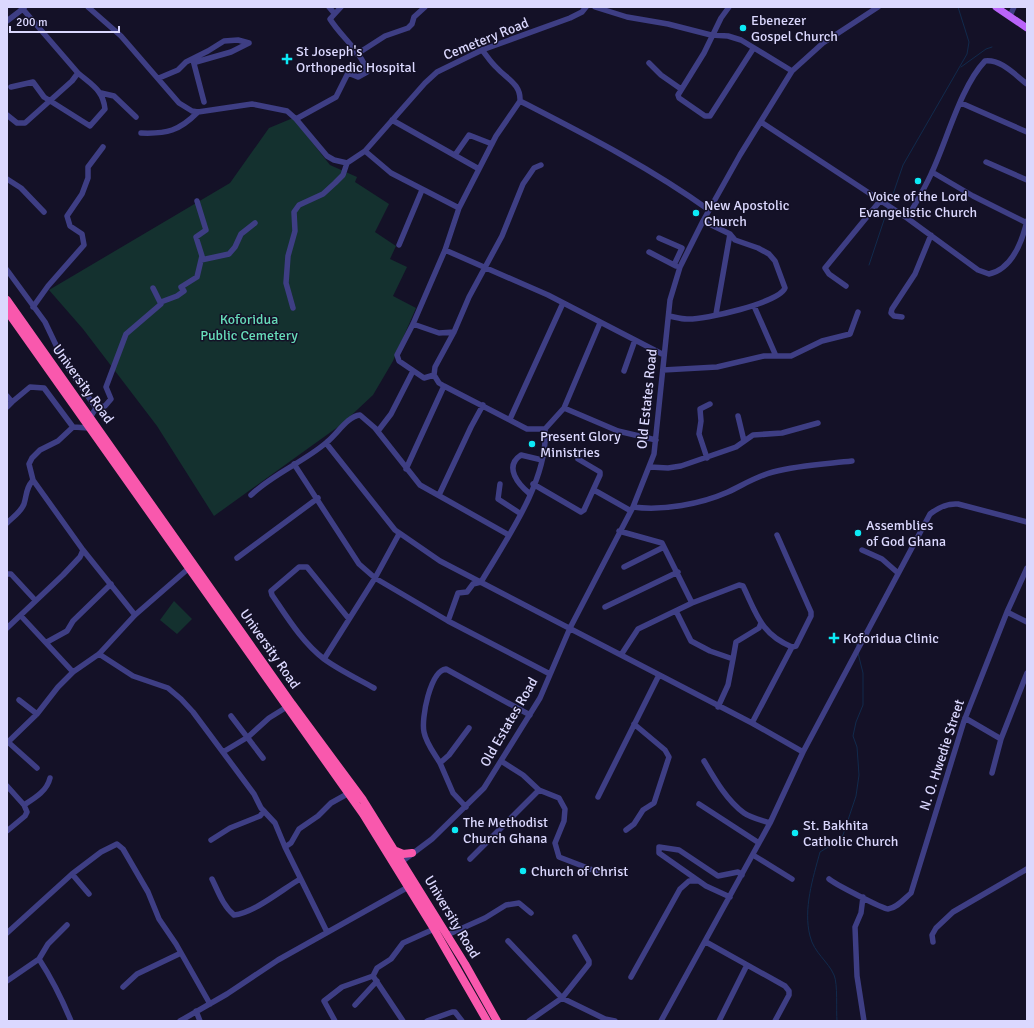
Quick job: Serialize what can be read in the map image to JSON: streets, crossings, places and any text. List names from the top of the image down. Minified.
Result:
{"streets":{"highway":["University Road"],"street":["Cemetery Road","Old Estates Road","N. O. Hwedie Street"]},"crossings":[["University Road","Old Estates Road"]],"parks":["Koforidua Public Cemetery"],"places":{"other":["Ebenezer Gospel Church","Voice of the Lord Evangelistic Church","New Apostolic Church","Present Glory Ministries","Assemblies of God Ghana","The Methodist Church Ghana","St. Bakhita Catholic Church","Church of Christ"],"health":["St Joseph's Orthopedic Hospital","Koforidua Clinic"]},"scale_bar":"200 m"}
